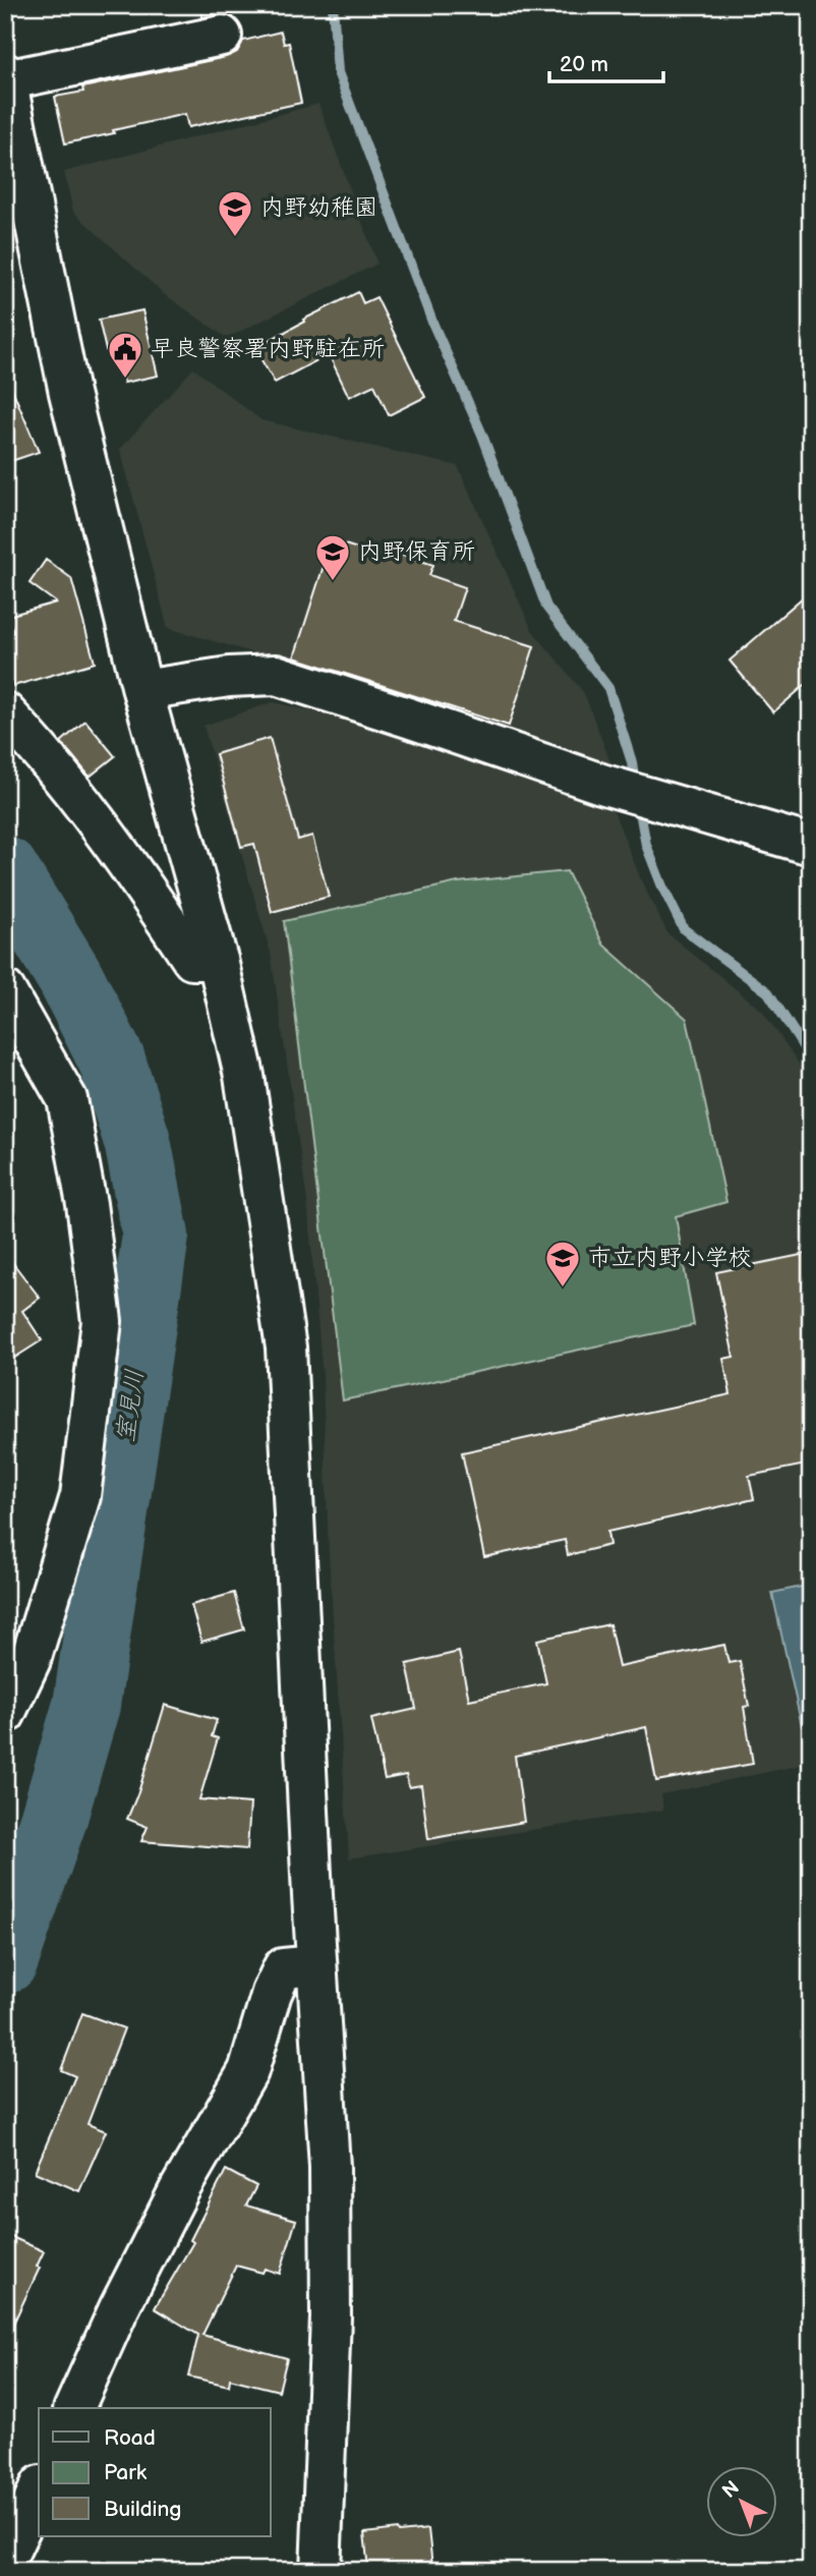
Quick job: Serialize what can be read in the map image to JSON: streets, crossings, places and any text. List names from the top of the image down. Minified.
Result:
{"water":["室見川"],"places":{"school or university":["内野幼稚園","内野保育所","市立内野小学校"],"public building":["早良警察署内野駐在所"]},"legend":["Road","Park","Building"],"scale_bar":"20 m","north":"top left"}
